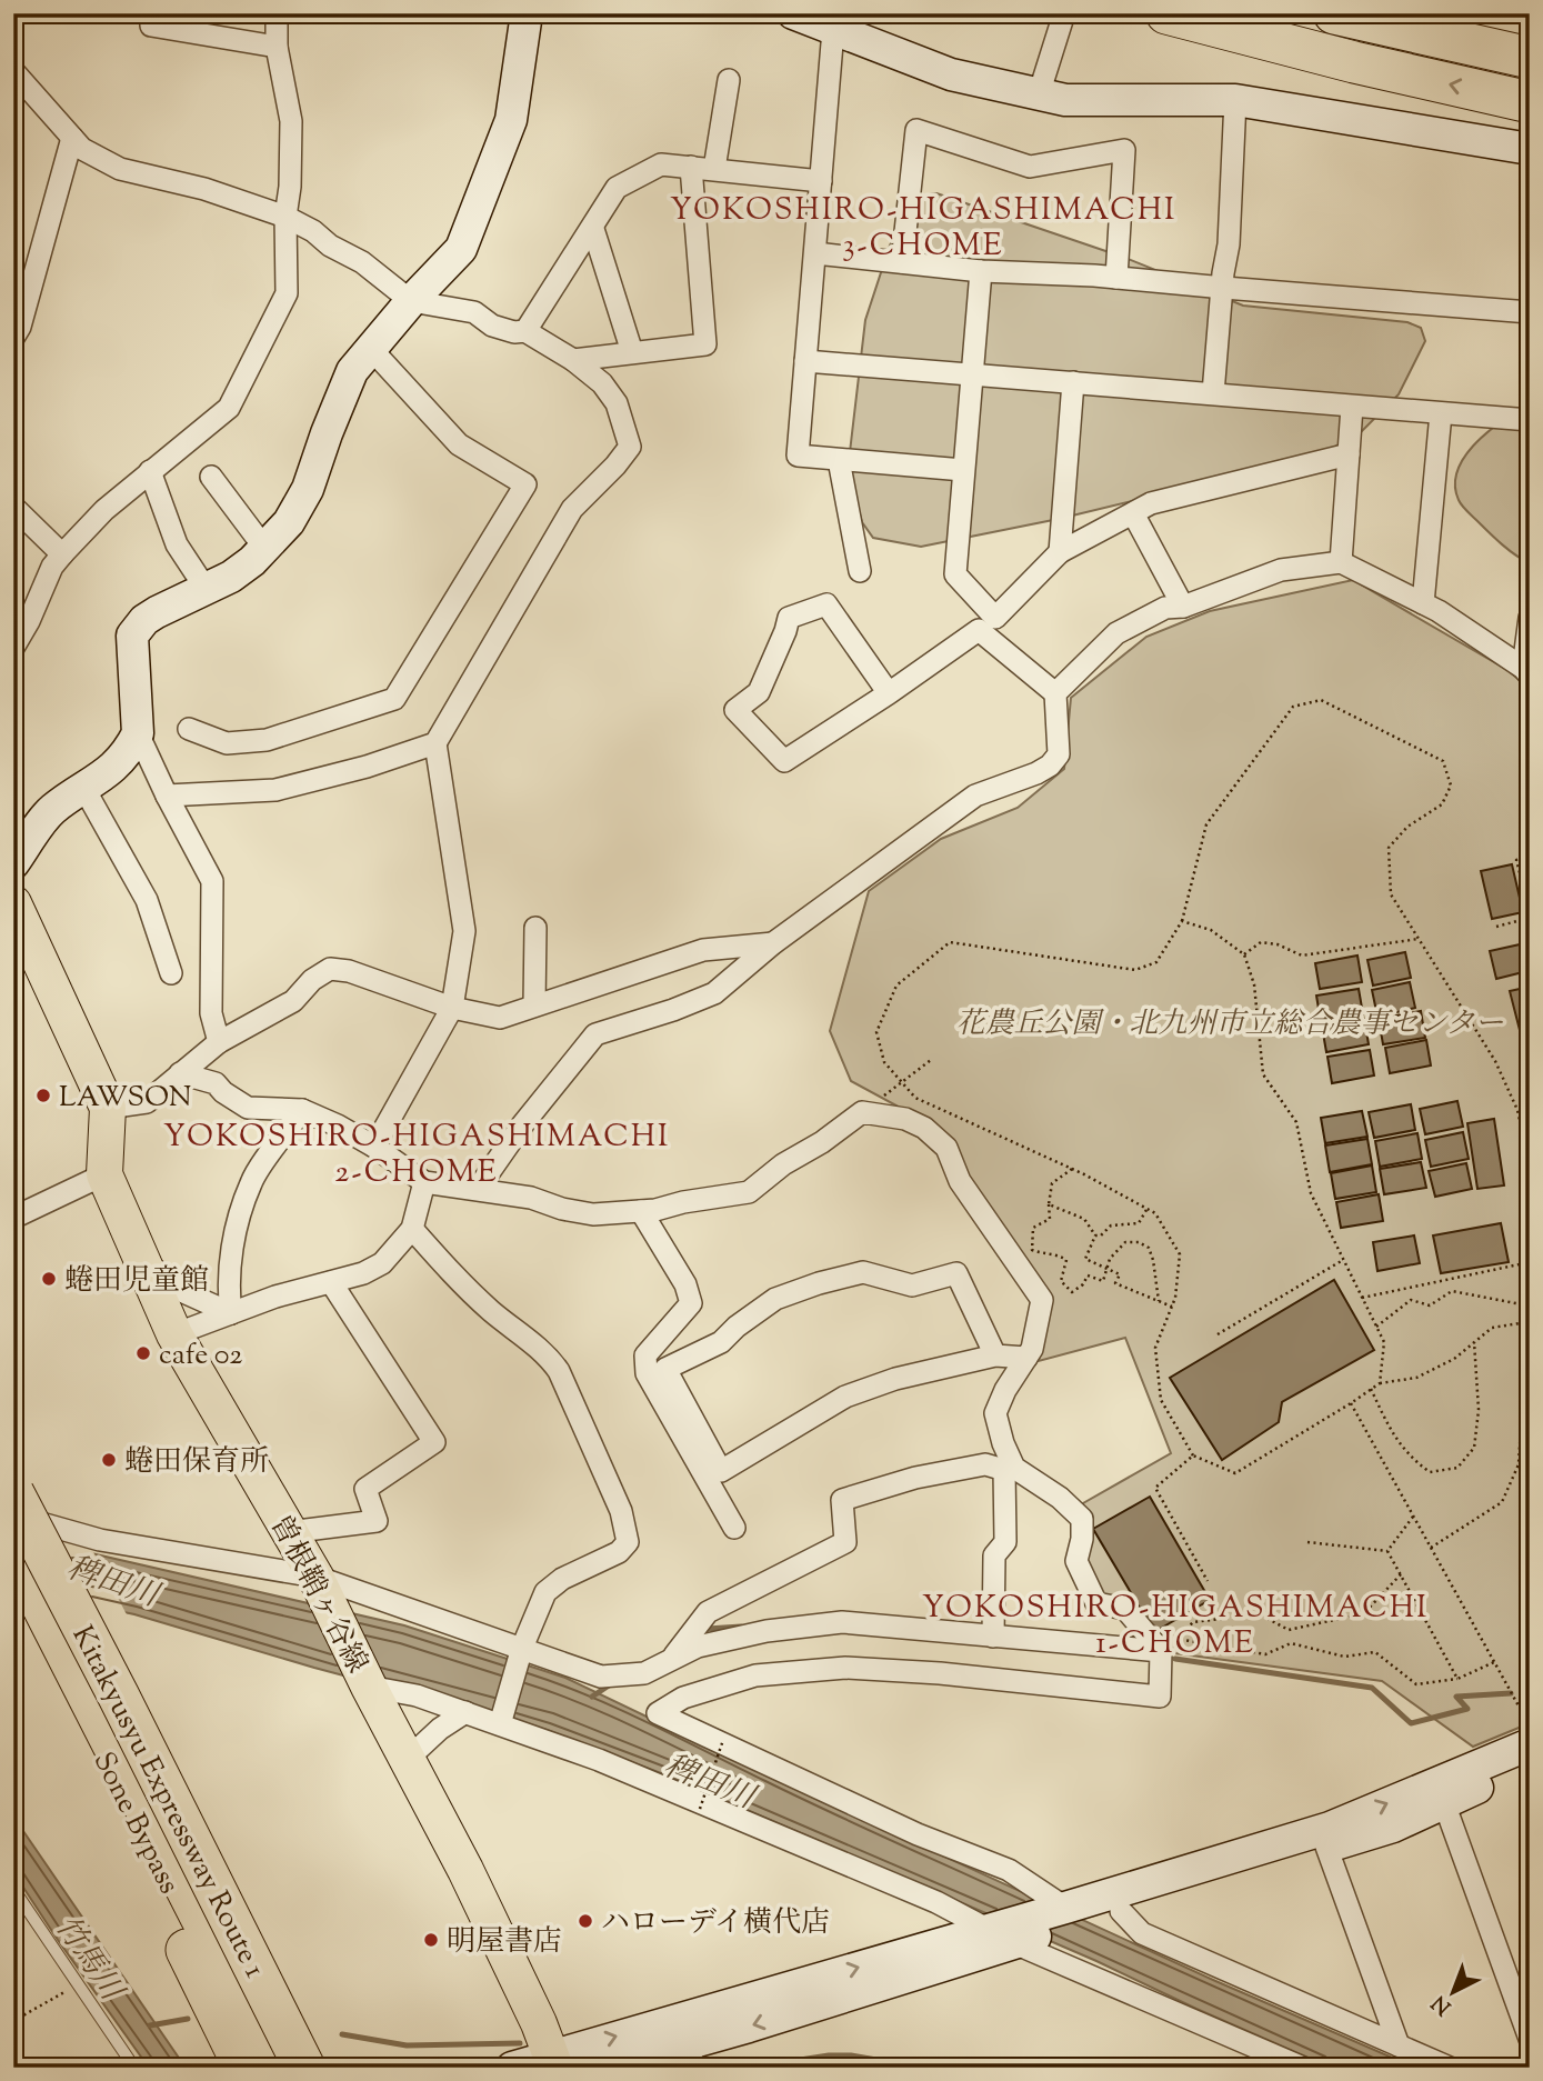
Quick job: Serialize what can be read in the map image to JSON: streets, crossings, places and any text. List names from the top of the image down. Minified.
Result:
{"streets":{"highway":["Kitakyusyu Expressway Route 1","Sone Bypass"],"main road":["曽根鞘ヶ谷線"]},"crossings":[["Kitakyusyu Expressway Route 1","Sone Bypass"]],"districts":["YOKOSHIRO-HIGASHIMACHI 3-CHOME","YOKOSHIRO-HIGASHIMACHI 2-CHOME","YOKOSHIRO-HIGASHIMACHI 1-CHOME"],"water":["稗田川","竹馬川"],"parks":["花農丘公園・北九州市立総合農事センター"],"places":["LAWSON","蜷田児童館","cafe 02","蜷田保育所","ハローデイ横代店","明屋書店"],"north":"bottom left"}
